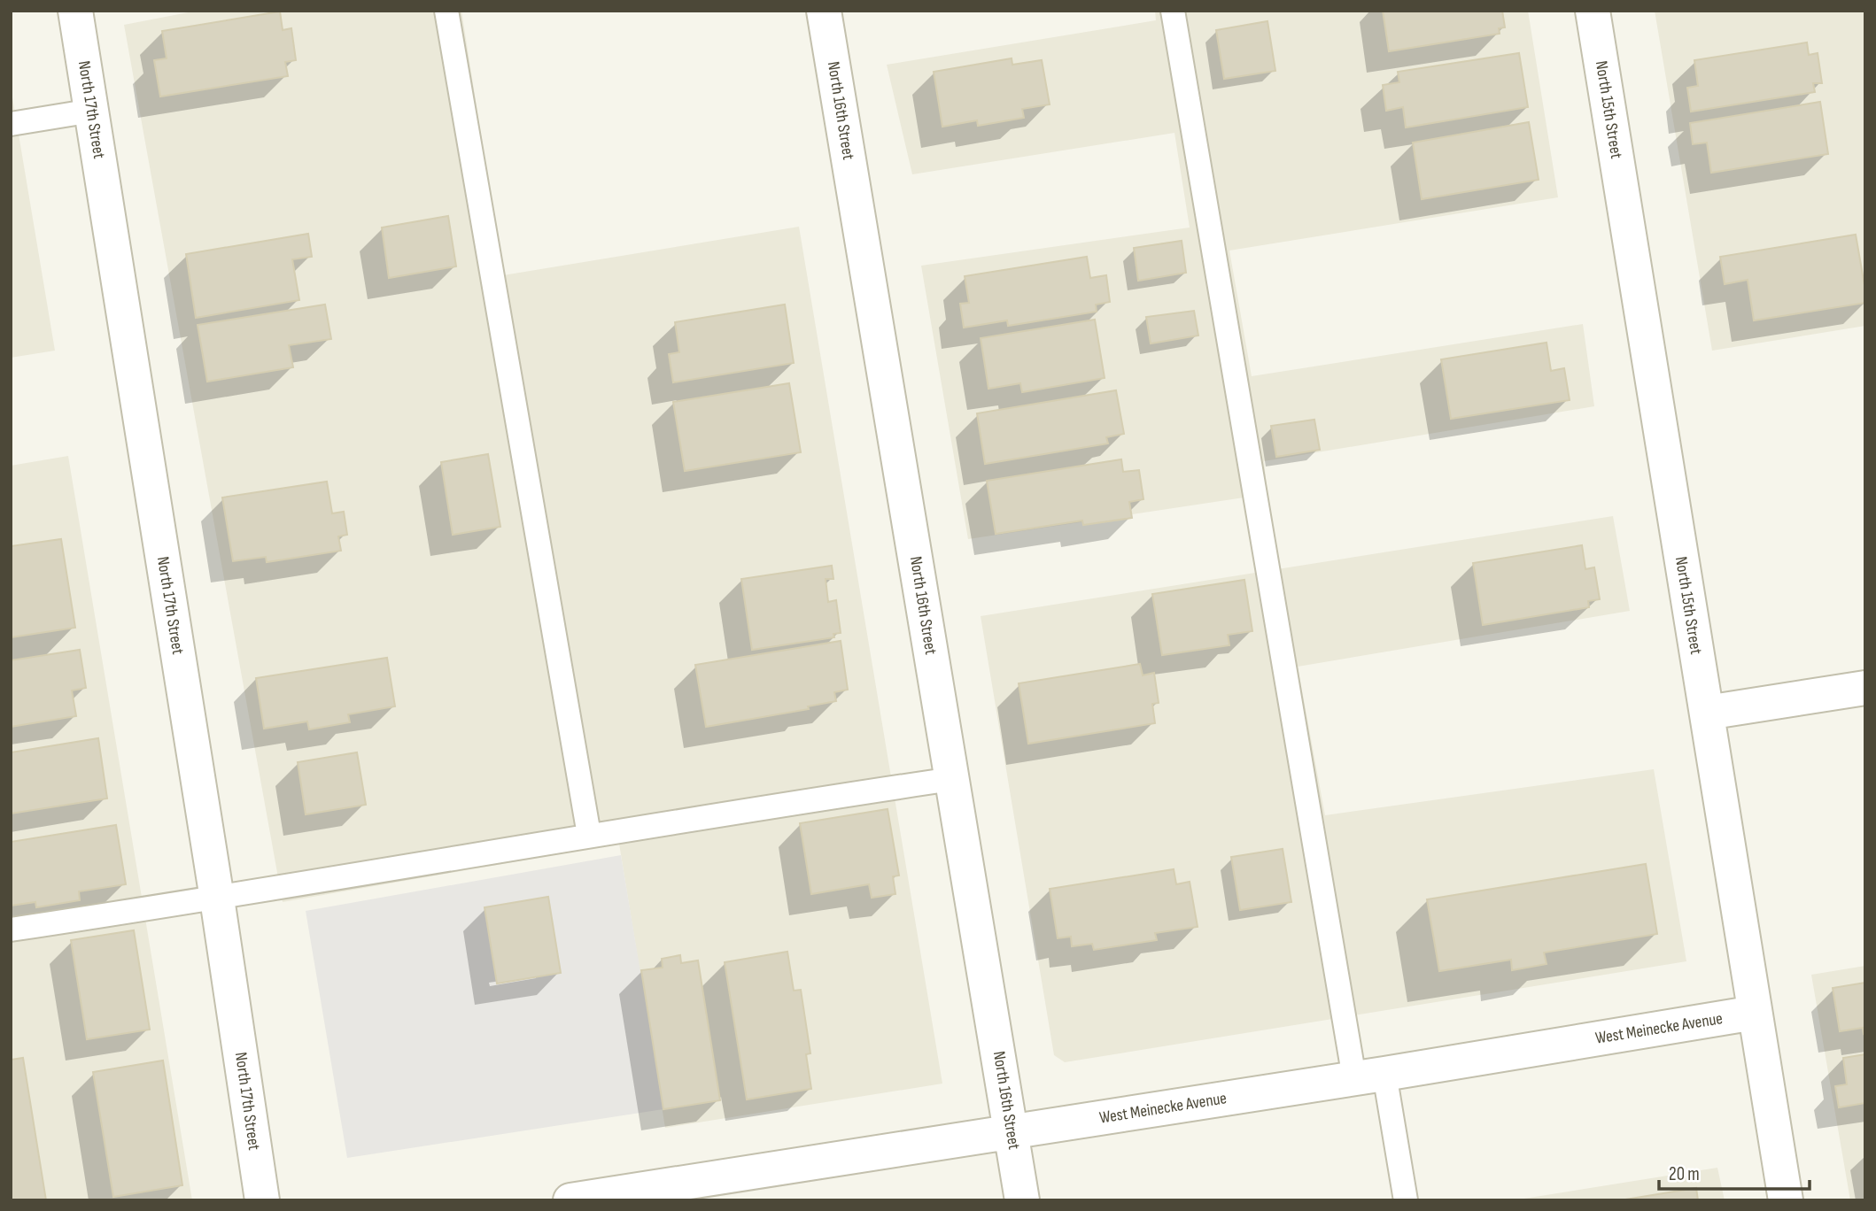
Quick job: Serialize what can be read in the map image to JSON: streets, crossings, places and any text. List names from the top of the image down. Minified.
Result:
{"streets":{"street":["North 17th Street","North 15th Street","North 16th Street","West Meinecke Avenue"]},"crossings":[["North 15th Street","West Meinecke Avenue"],["North 16th Street","West Meinecke Avenue"]],"scale_bar":"20 m"}
